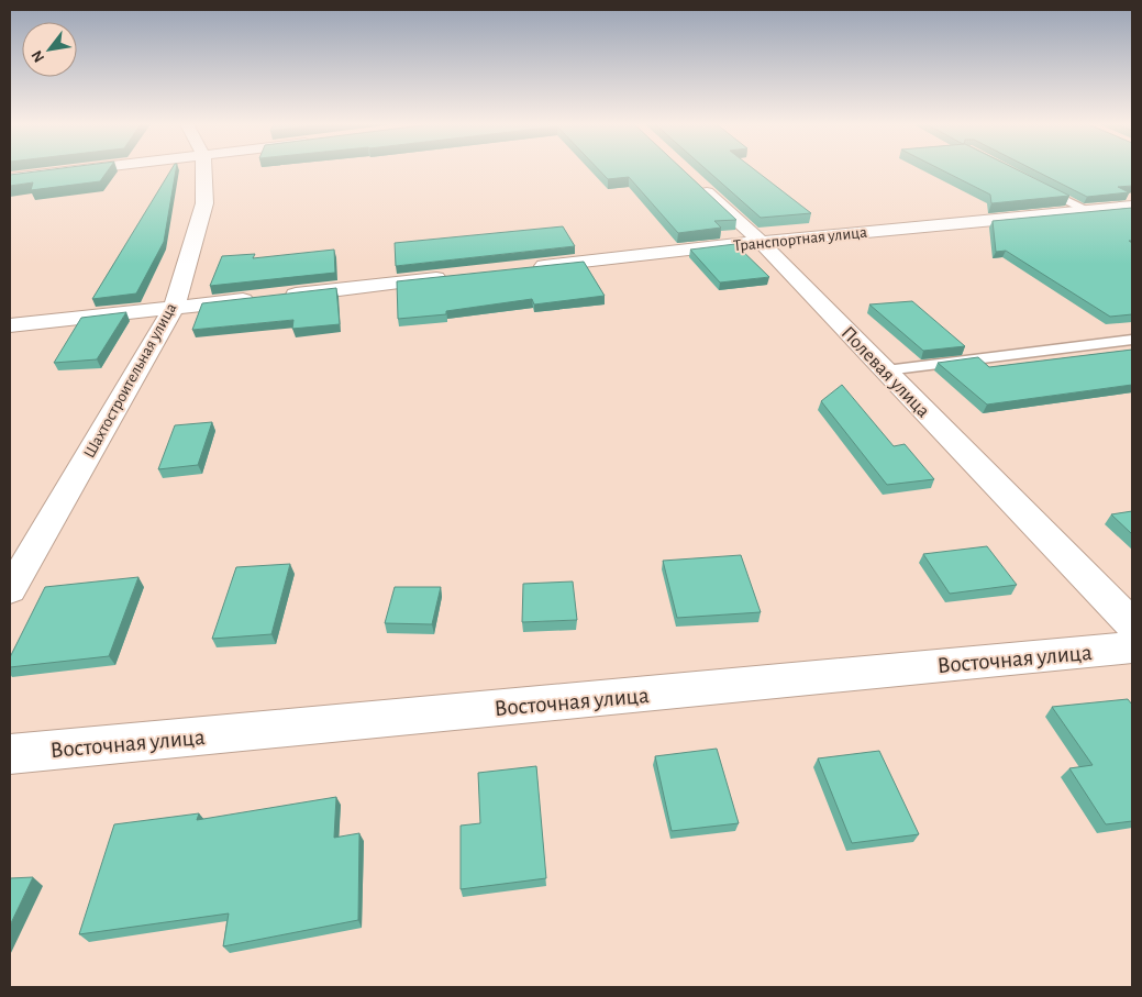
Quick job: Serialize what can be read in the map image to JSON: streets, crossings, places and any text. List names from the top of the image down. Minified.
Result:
{"streets":{"street":["Транспортная улица","Полевая улица","Шахтостроительная улица","Восточная улица"]},"crossings":[["Транспортная улица","Полевая улица"]],"north":"bottom left"}
